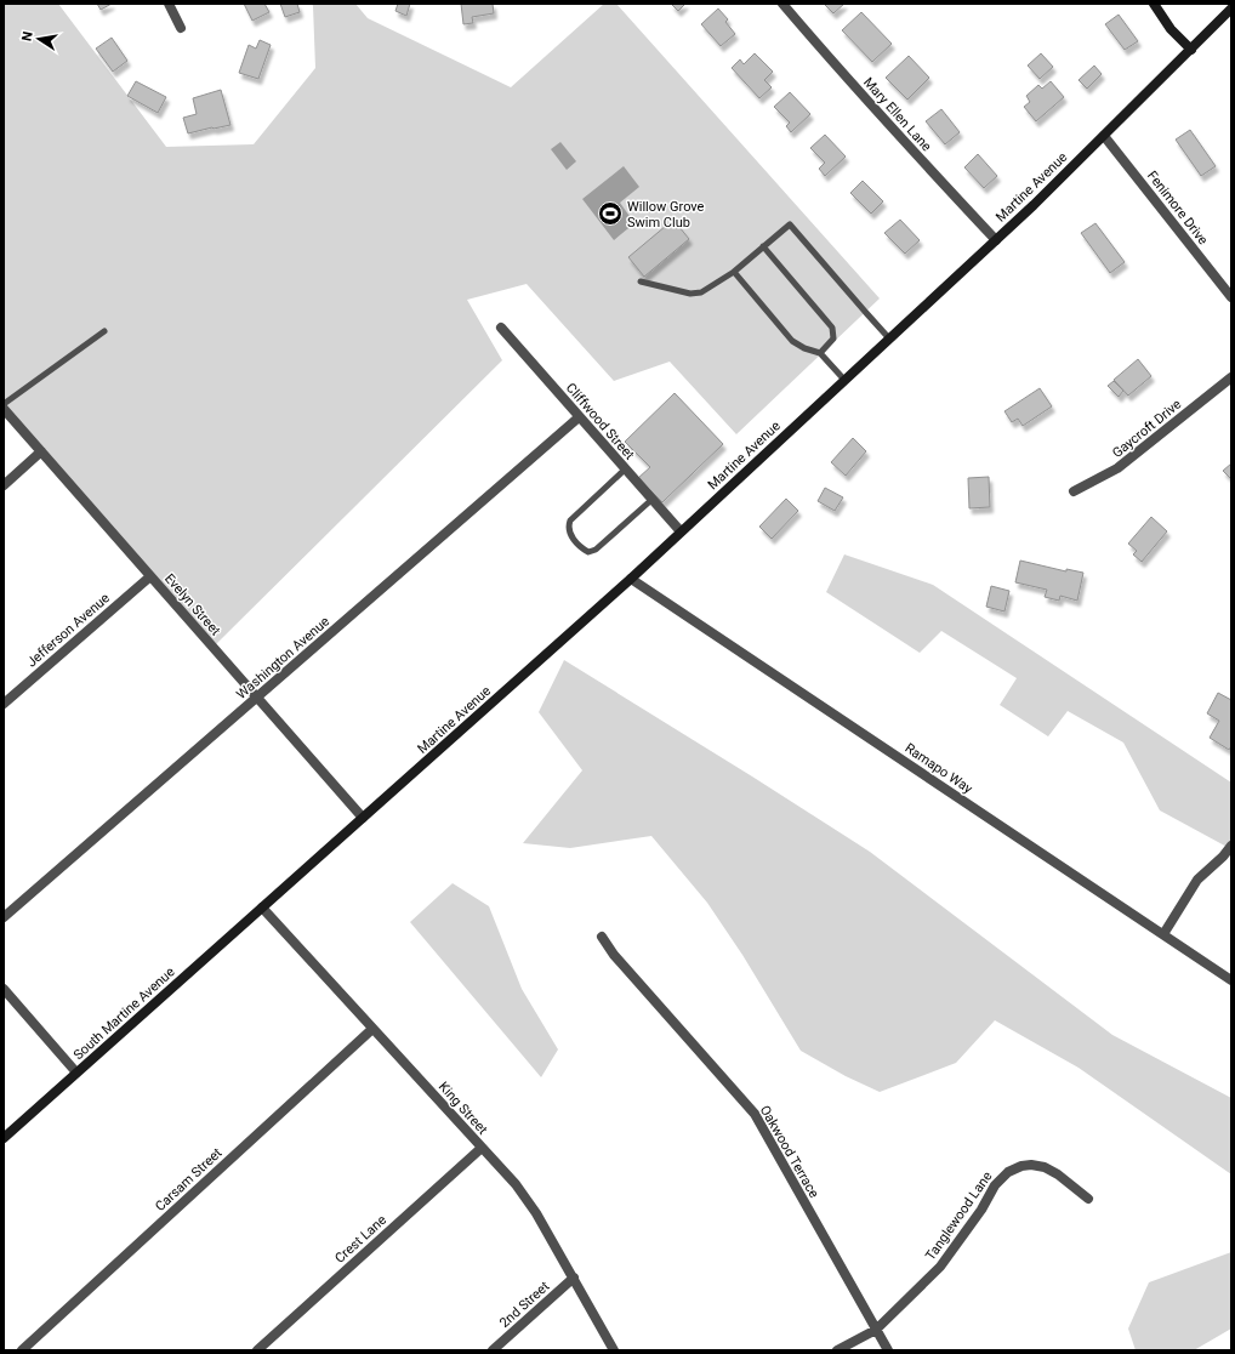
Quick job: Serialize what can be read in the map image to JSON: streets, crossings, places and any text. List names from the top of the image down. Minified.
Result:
{"streets":{"main road":["Martine Avenue","South Martine Avenue"],"street":["Mary Ellen Lane","Fenimore Drive","Cliffwood Street","Gaycroft Drive","Evelyn Street","Jefferson Avenue","Washington Avenue","Ramapo Way","King Street","Oakwood Terrace","Carsam Street","Tanglewood Lane","Crest Lane","2nd Street"]},"crossings":[["Mary Ellen Lane","Martine Avenue"],["Martine Avenue","Fenimore Drive"],["Martine Avenue","Cliffwood Street"],["Martine Avenue","Evelyn Street"],["Martine Avenue","Ramapo Way"],["Martine Avenue","South Martine Avenue"],["Martine Avenue","King Street"],["Cliffwood Street","Washington Avenue"],["Evelyn Street","Jefferson Avenue"],["Evelyn Street","Washington Avenue"],["South Martine Avenue","King Street"],["King Street","Carsam Street"],["King Street","Crest Lane"],["King Street","2nd Street"],["Oakwood Terrace","Tanglewood Lane"]],"places":{"sports":["Willow Grove Swim Club"]},"north":"left"}
